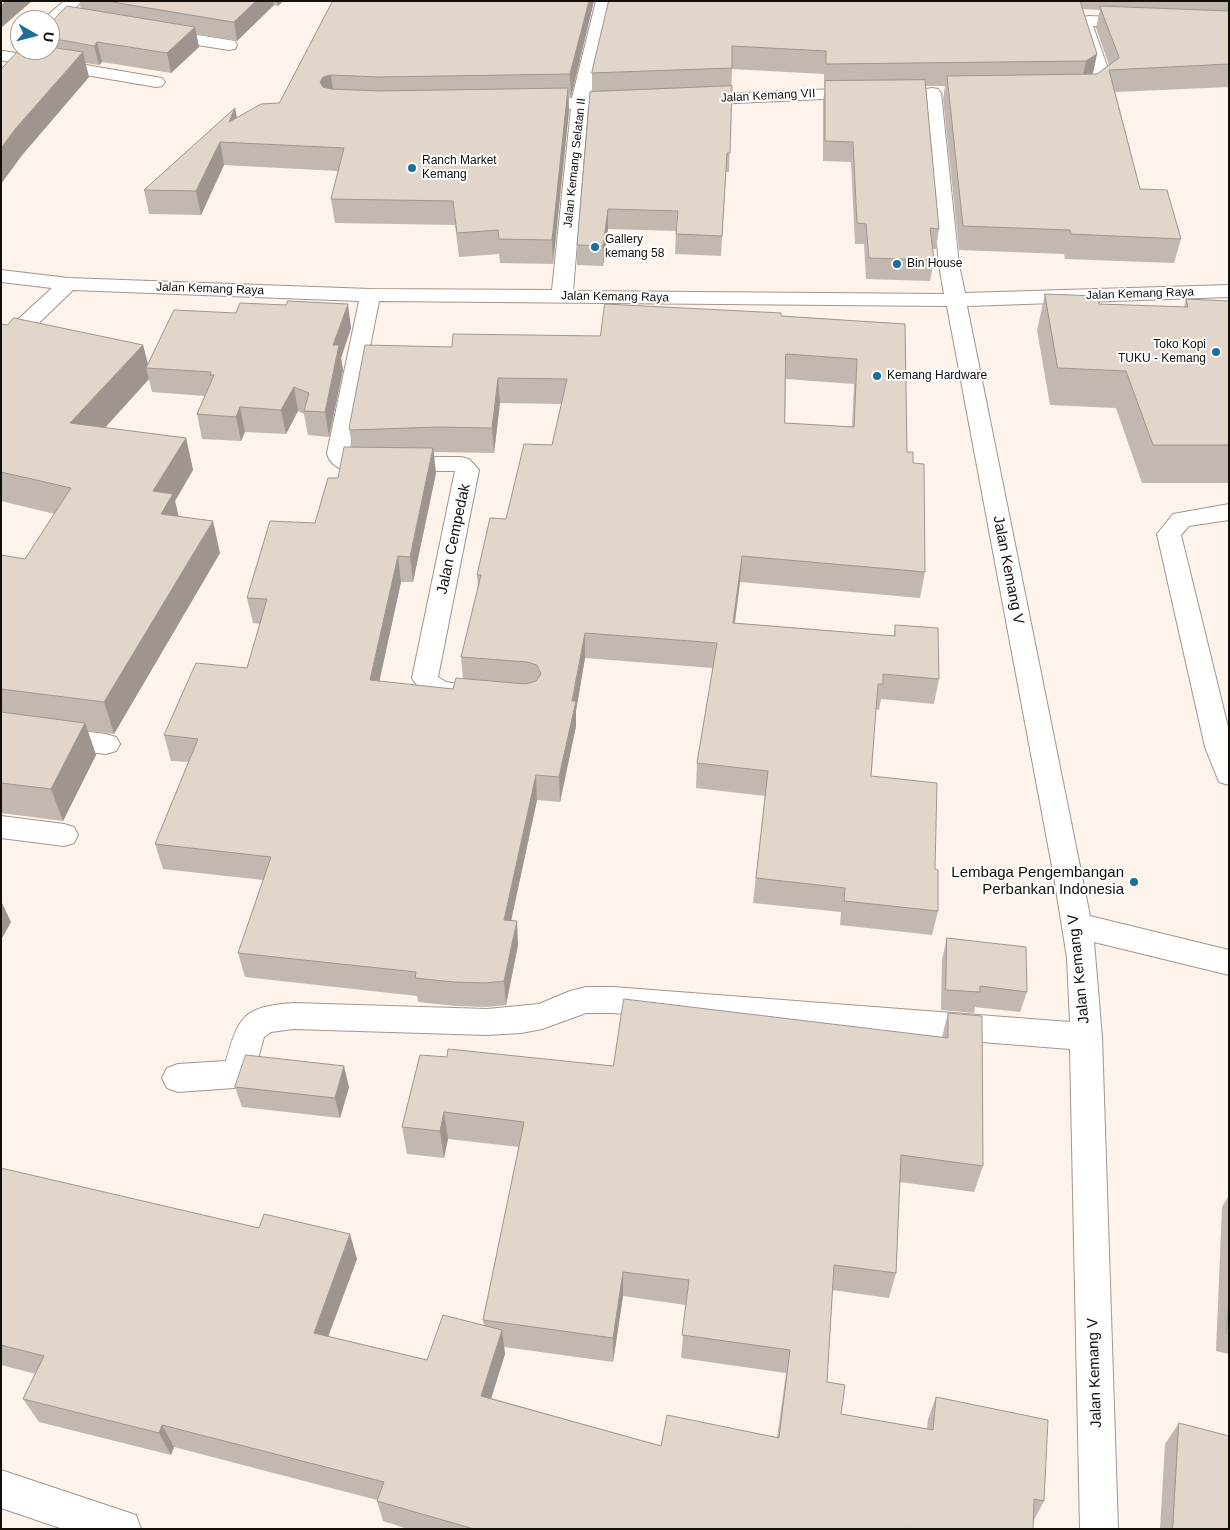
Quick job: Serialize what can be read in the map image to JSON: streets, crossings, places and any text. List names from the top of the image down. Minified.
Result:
{"streets":{"street":["Jalan Kemang VII","Jalan Kemang Selatan II","Jalan Kemang Raya","Jalan Cempedak","Jalan Kemang V"]},"crossings":[["Jalan Kemang Selatan II","Jalan Kemang Raya"],["Jalan Kemang Raya","Jalan Cempedak"],["Jalan Kemang Raya","Jalan Kemang V"]],"places":["Ranch Market Kemang","Gallery kemang 58","Bin House","Toko Kopi TUKU - Kemang","Kemang Hardware","Lembaga Pengembangan Perbankan Indonesia"],"north":"right"}
